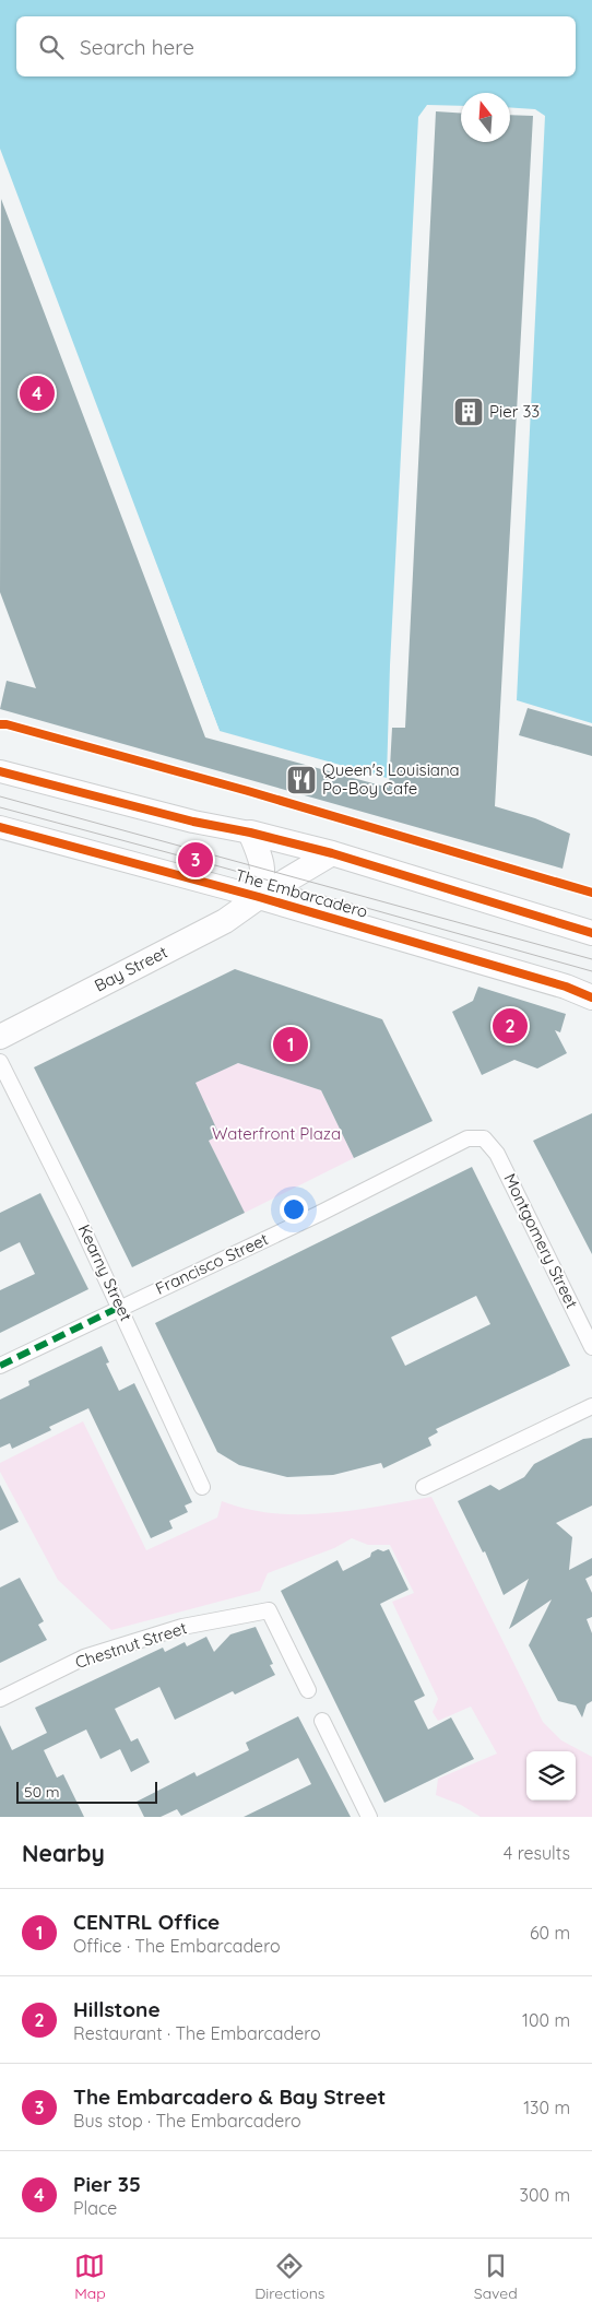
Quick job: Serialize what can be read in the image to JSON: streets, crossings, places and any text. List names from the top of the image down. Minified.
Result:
{"streets":{"main road":["The Embarcadero","Bay Street"],"street":["Montgomery Street","Francisco Street","Kearny Street","Chestnut Street"]},"crossings":[["The Embarcadero","Bay Street"],["Montgomery Street","Francisco Street"],["Francisco Street","Kearny Street"]],"parks":["Waterfront Plaza"],"places":{"building":["Pier 33"],"restaurant":["Queen's Louisiana Po-Boy Cafe"]},"scale_bar":"50 m","north":"top","page":{"search":"Search here","pins":["4","3","2","1"],"scale":"50 m","heading":["Nearby","4 results"],"list":[{"mark":"1","name":"CENTRL Office","note":"Office · The Embarcadero","value":"60 m"},{"mark":"2","name":"Hillstone","note":"Restaurant · The Embarcadero","value":"100 m"},{"mark":"3","name":"The Embarcadero & Bay Street","note":"Bus stop · The Embarcadero","value":"130 m"},{"mark":"4","name":"Pier 35","note":"Place","value":"300 m"}],"nav":["Map","Directions","Saved"]}}
